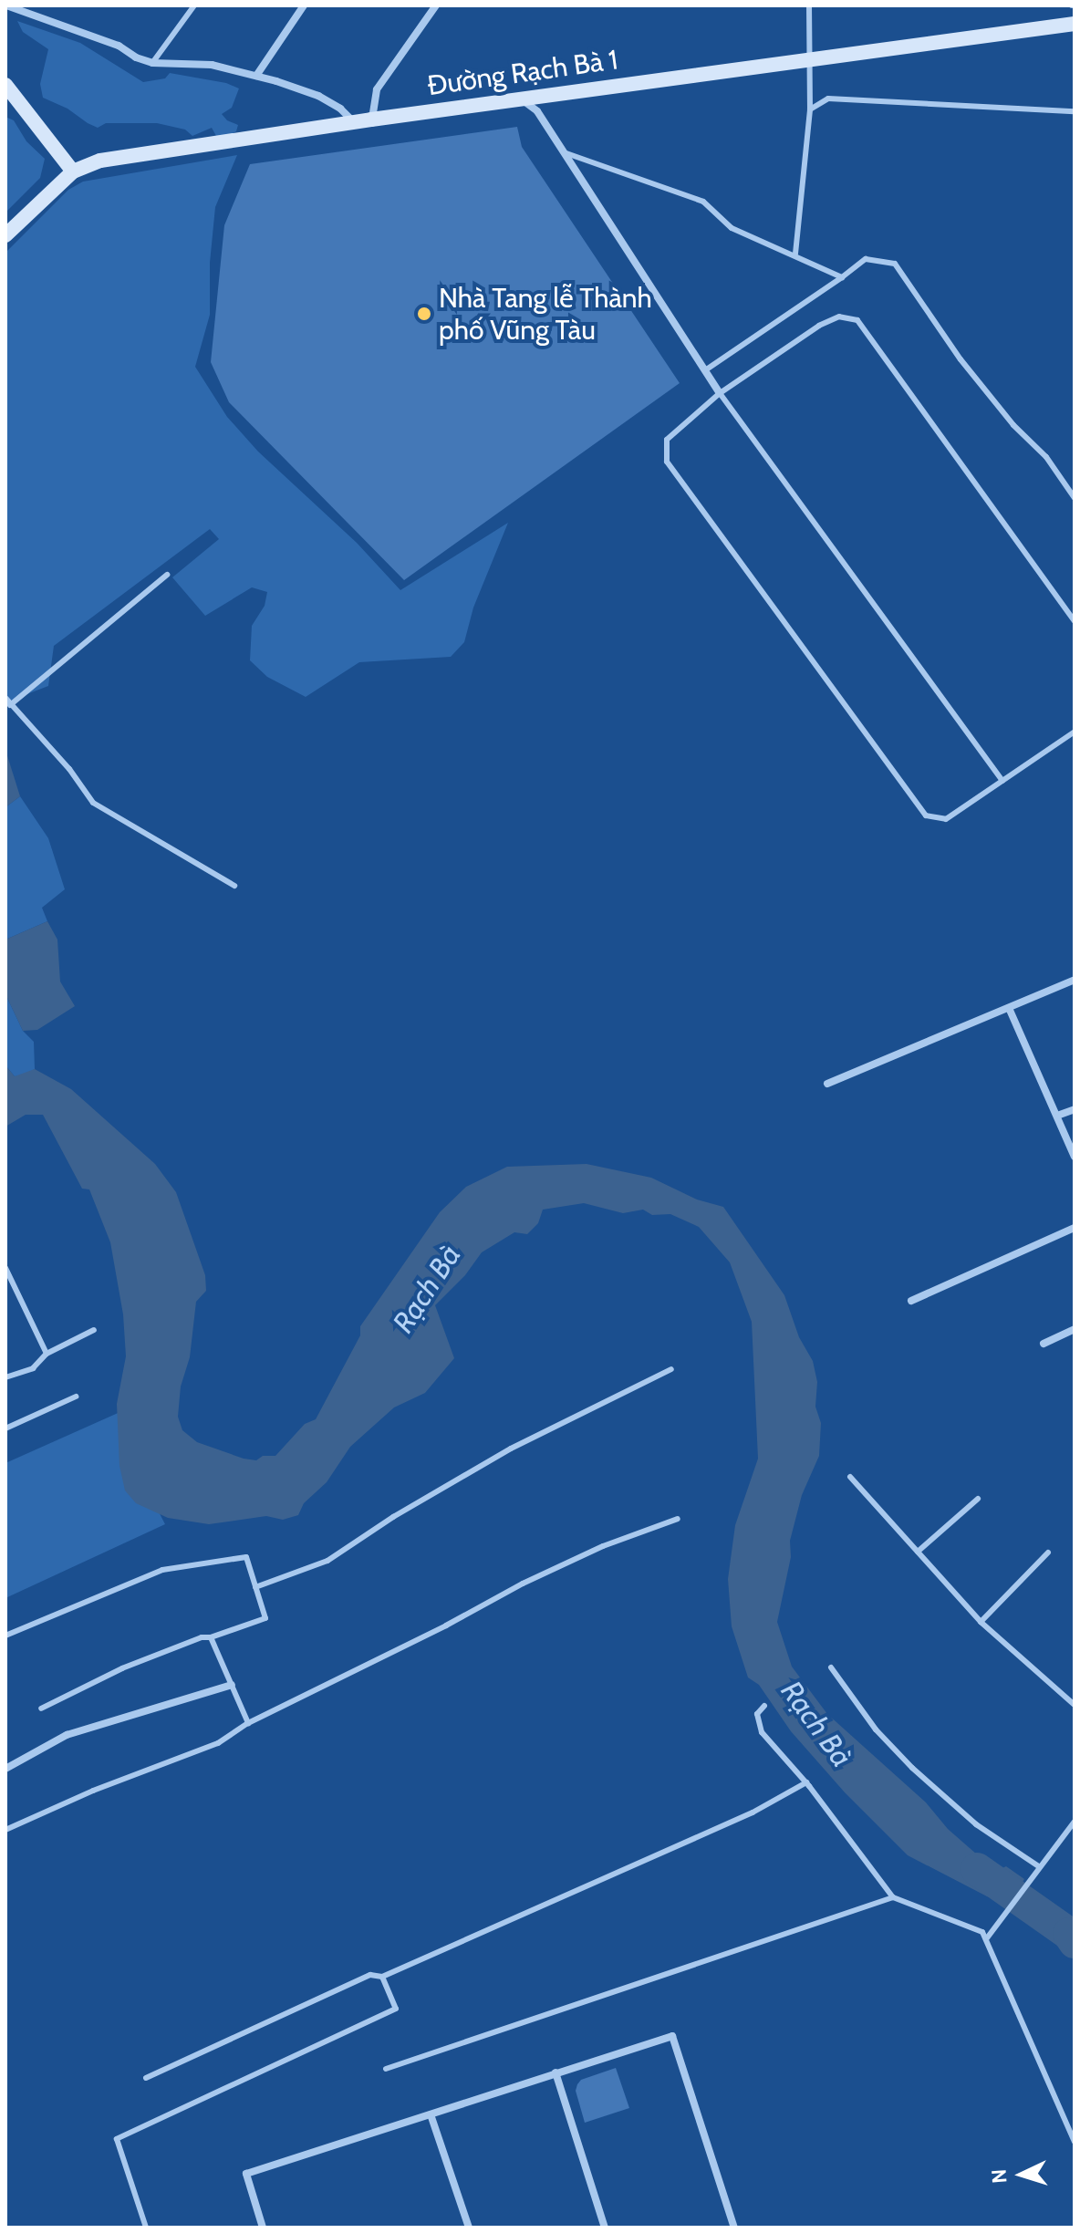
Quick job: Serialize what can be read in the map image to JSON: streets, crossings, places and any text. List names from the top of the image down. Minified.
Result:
{"streets":{"street":["Đường Rạch Bà 1"]},"water":["Rạch Bà"],"places":["Nhà Tang lễ Thành phố Vũng Tàu"],"north":"left"}
